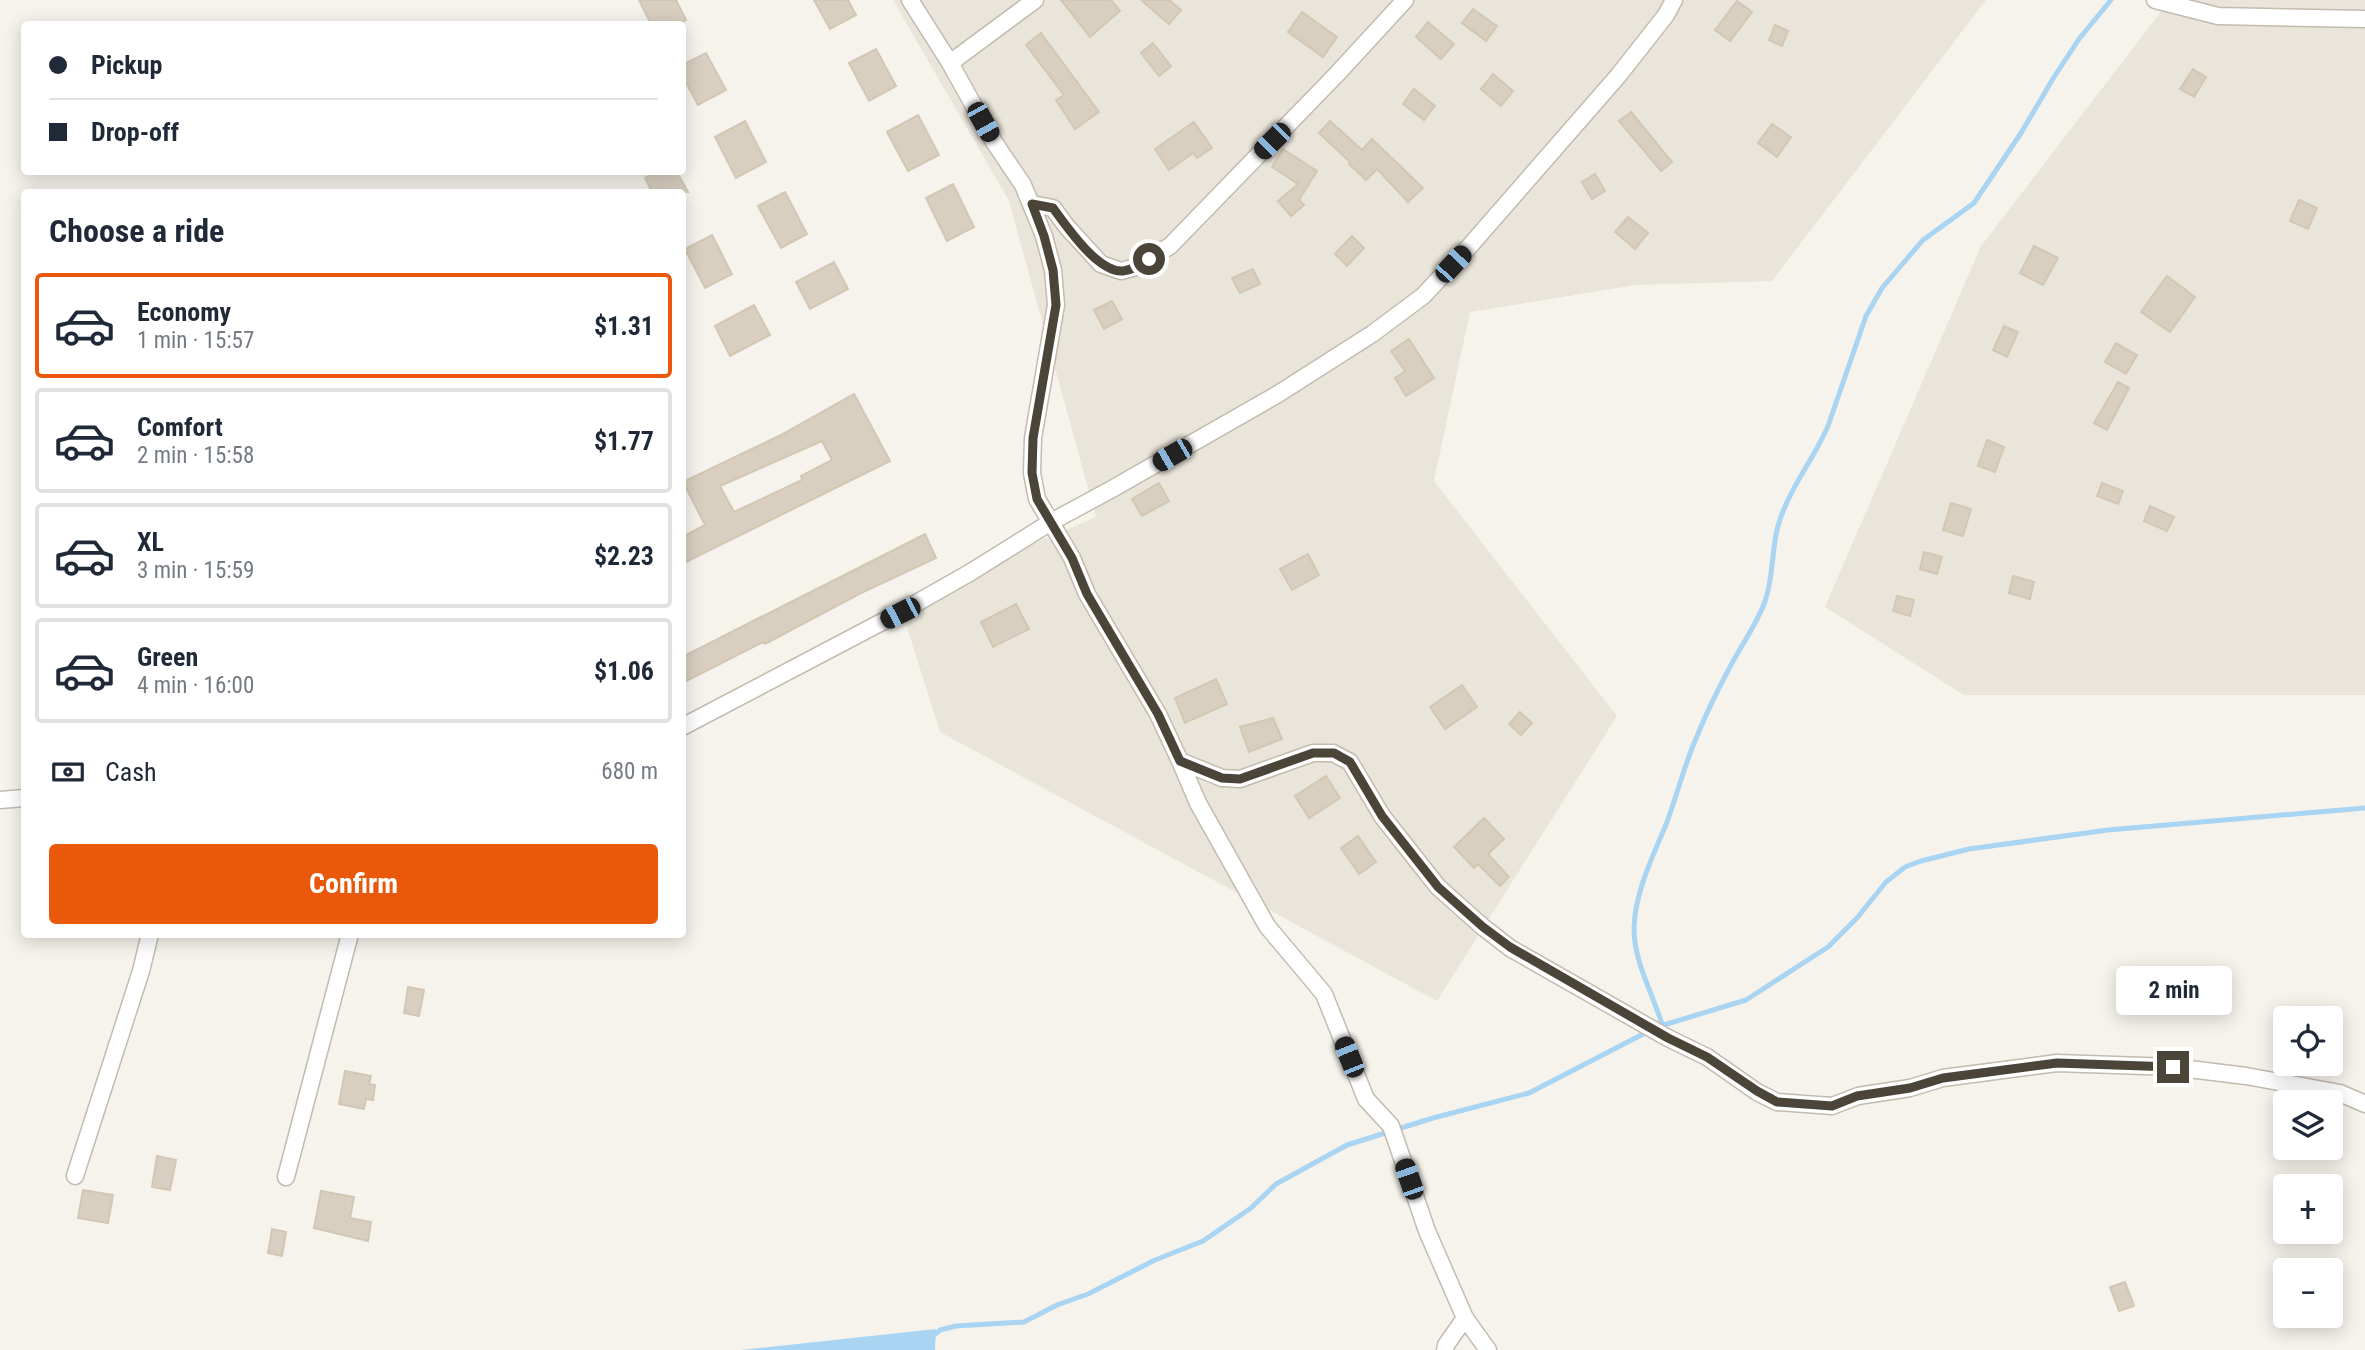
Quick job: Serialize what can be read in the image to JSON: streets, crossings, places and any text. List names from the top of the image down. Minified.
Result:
{"page":{"banner":["Pickup","Drop-off"],"heading":"Choose a ride","list":[{"name":"Economy","note":"1 min · 15:57","value":"$1.31"},{"name":"Comfort","note":"2 min · 15:58","value":"$1.77"},{"name":"XL","note":"3 min · 15:59","value":"$2.23"},{"name":"Green","note":"4 min · 16:00","value":"$1.06"}],"pay":["Cash","680 m"],"buttons":"Confirm","bubble":"2 min","map_buttons":["+","−"]}}
